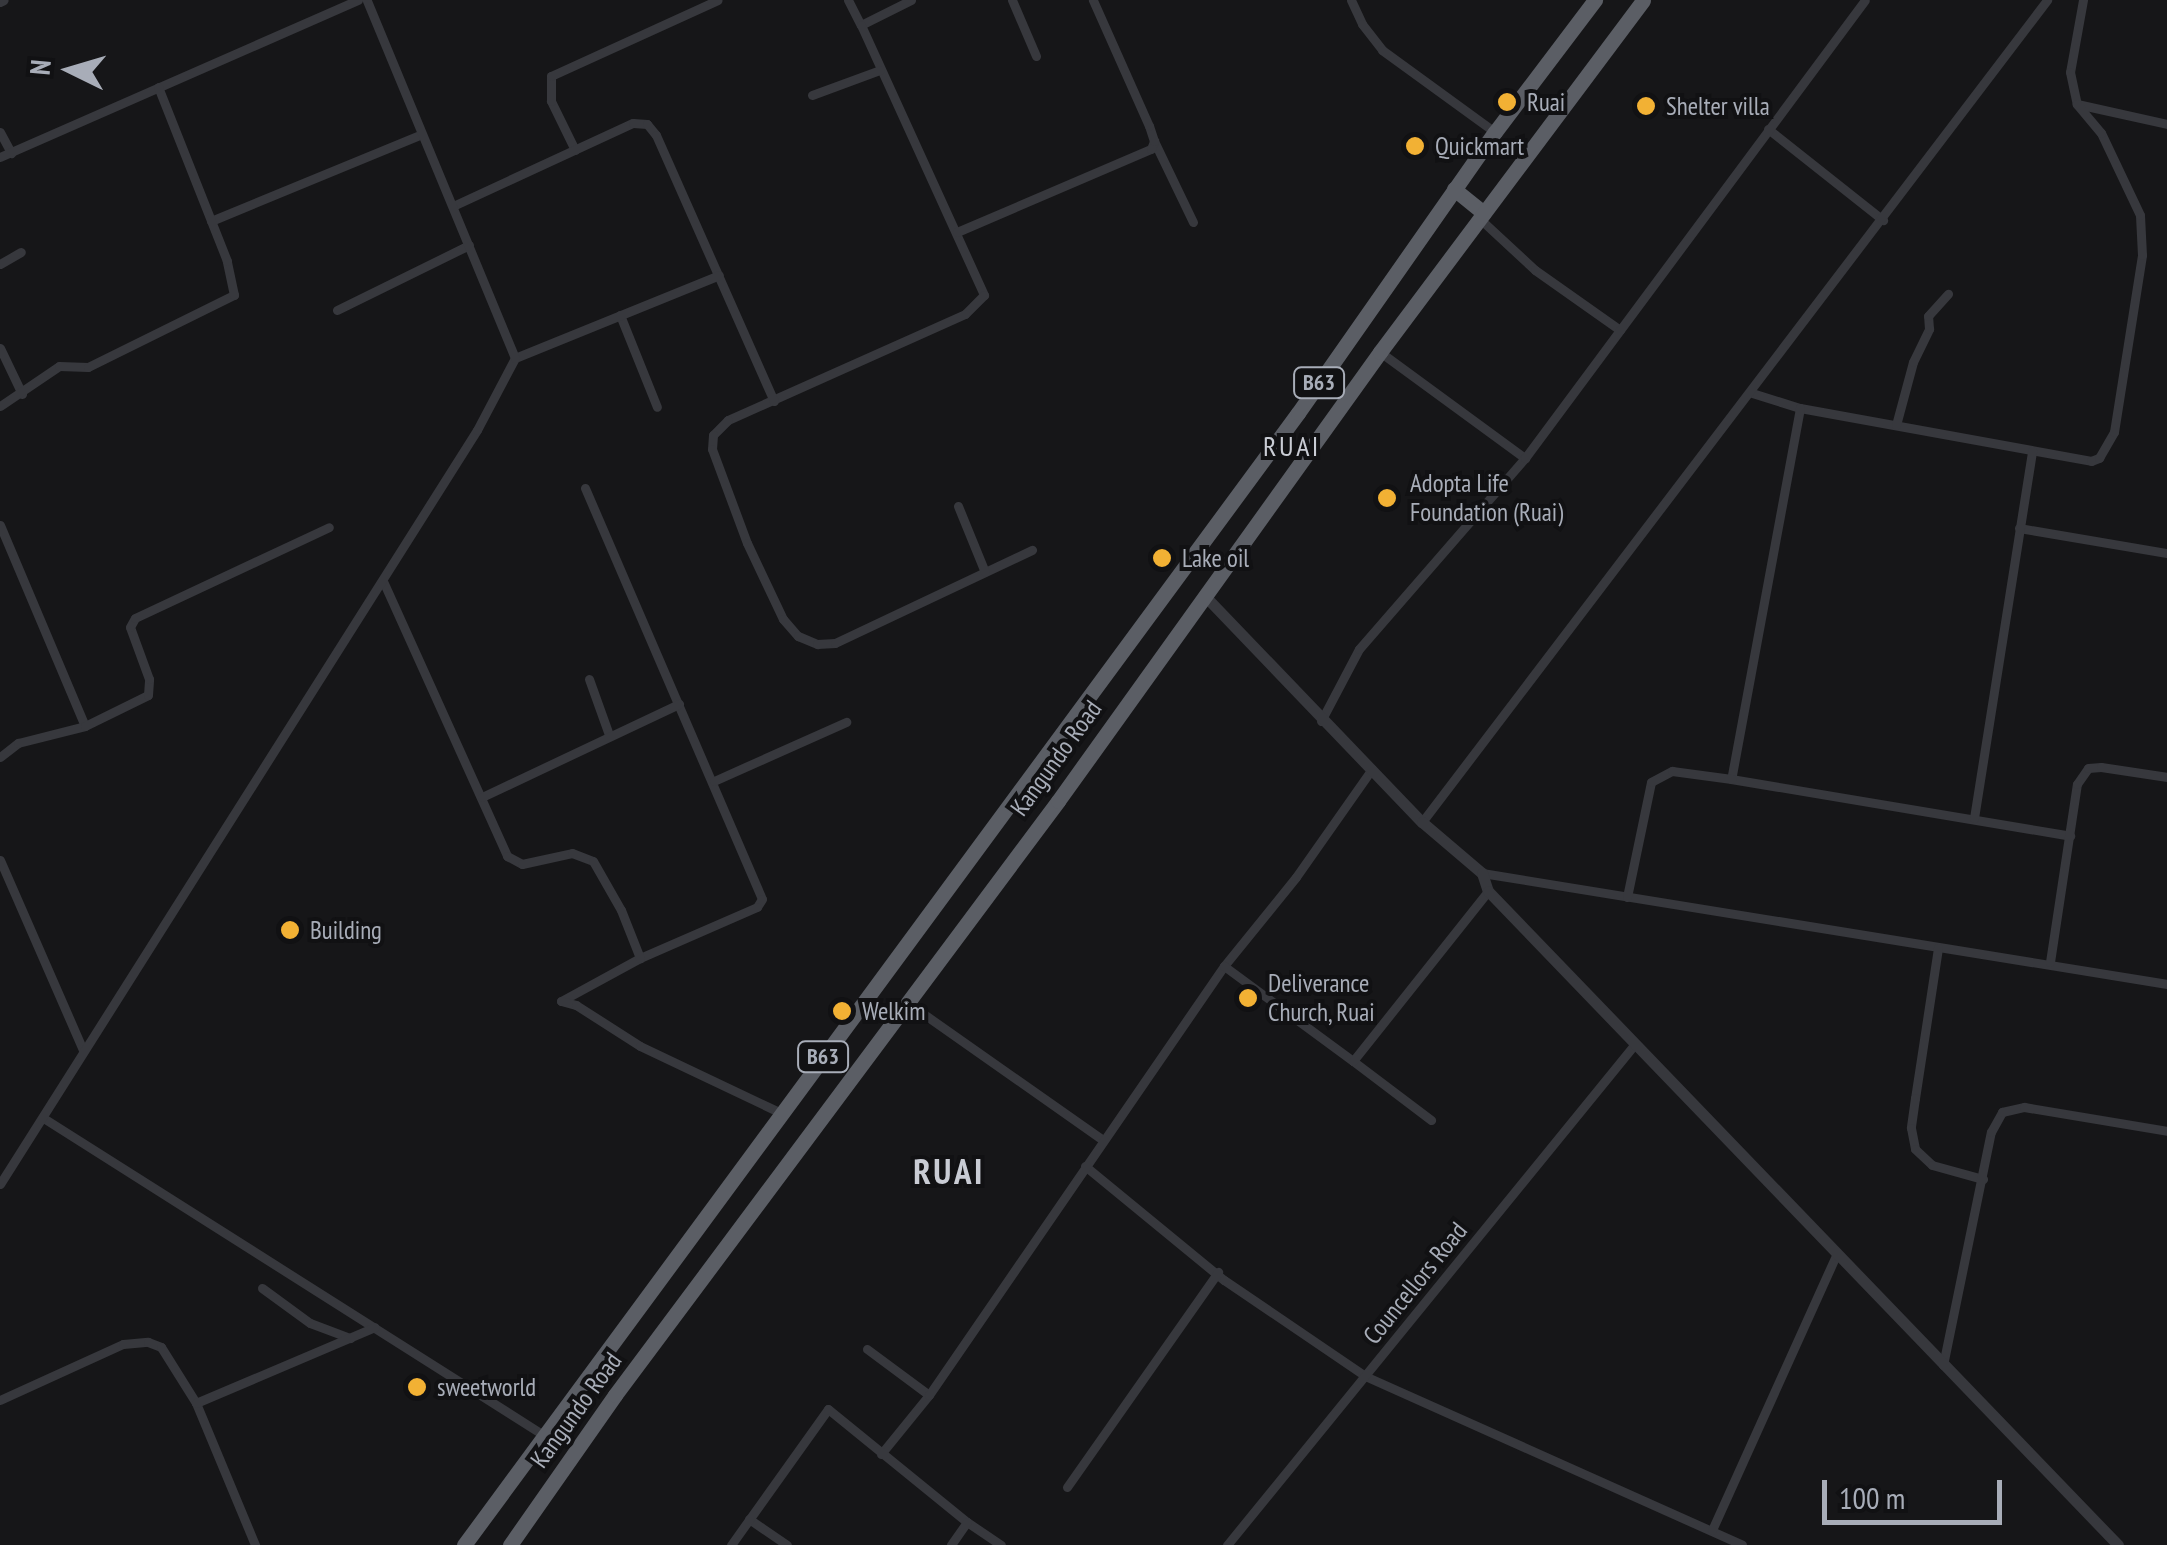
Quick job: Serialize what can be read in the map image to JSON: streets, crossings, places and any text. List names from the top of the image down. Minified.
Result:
{"streets":{"highway":["B63","Kangundo Road"],"street":["Councellors Road"]},"districts":["RUAI","RUAI"],"places":["Ruai","Shelter villa","Quickmart","Adopta Life Foundation (Ruai)","Lake oil","Building","Deliverance Church, Ruai","Welkim","sweetworld"],"scale_bar":"100 m","north":"left"}
